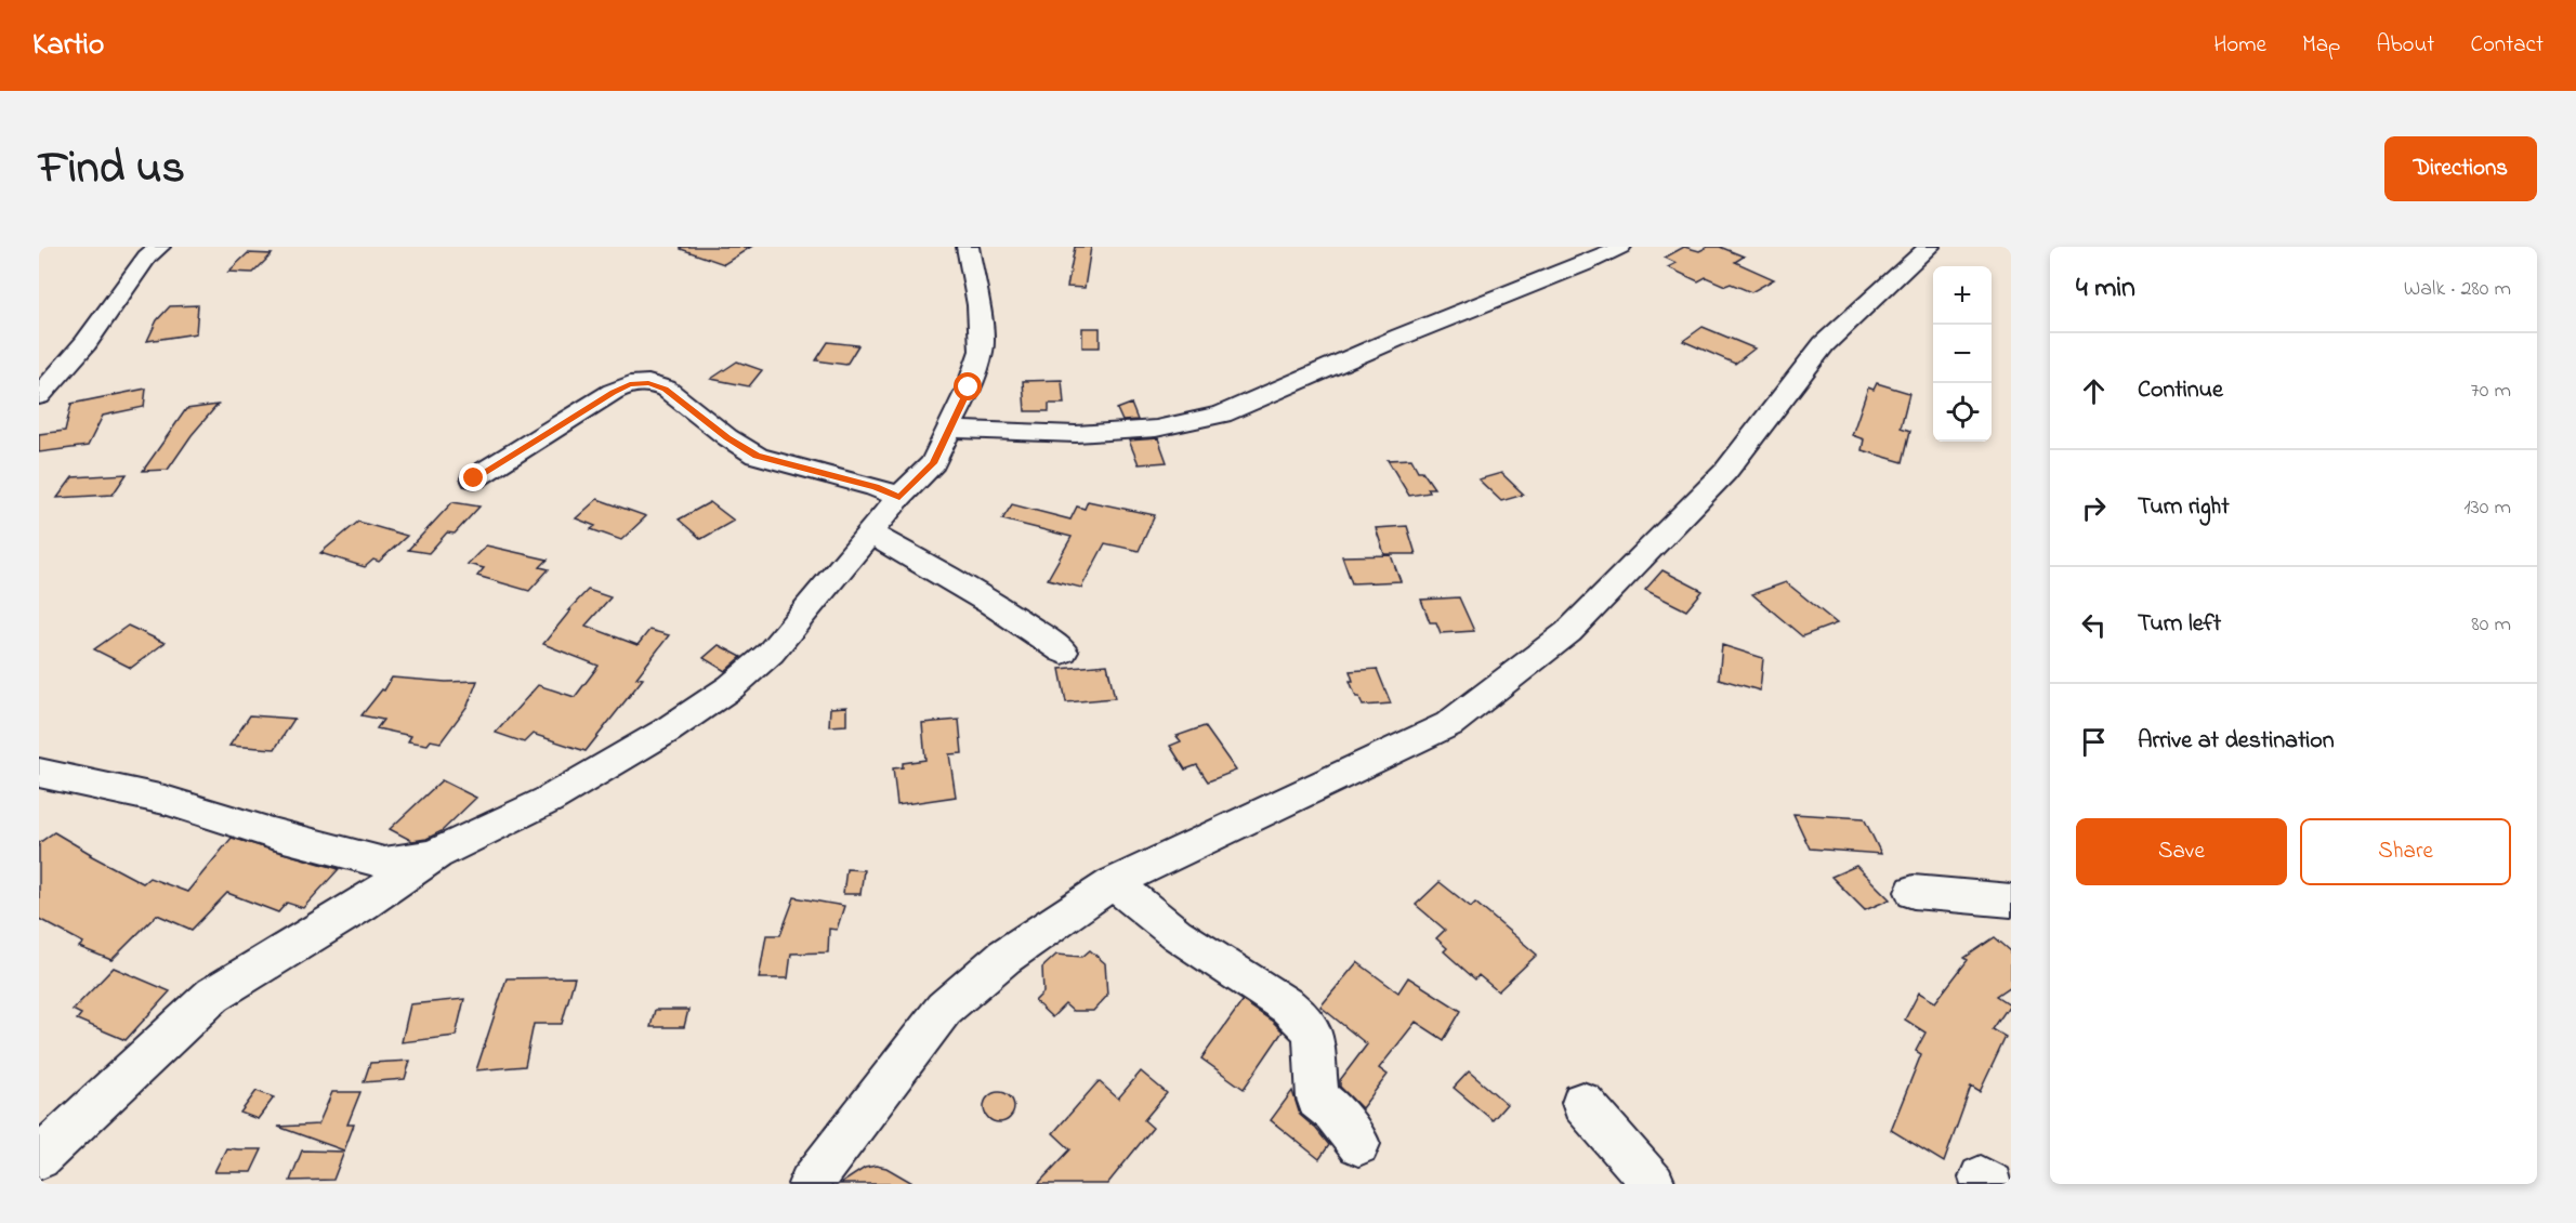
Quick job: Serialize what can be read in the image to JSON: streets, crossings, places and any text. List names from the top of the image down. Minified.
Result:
{"page":{"header":"Kartio","nav":["Home","Map","About","Contact"],"title":"Find us","buttons":["Directions",["Save","Share"]],"heading":["4 min","Walk · 280 m"],"map_buttons":["+","−"],"list":[["Continue","70 m"],["Turn right","130 m"],["Turn left","80 m"],"Arrive at destination"]}}
